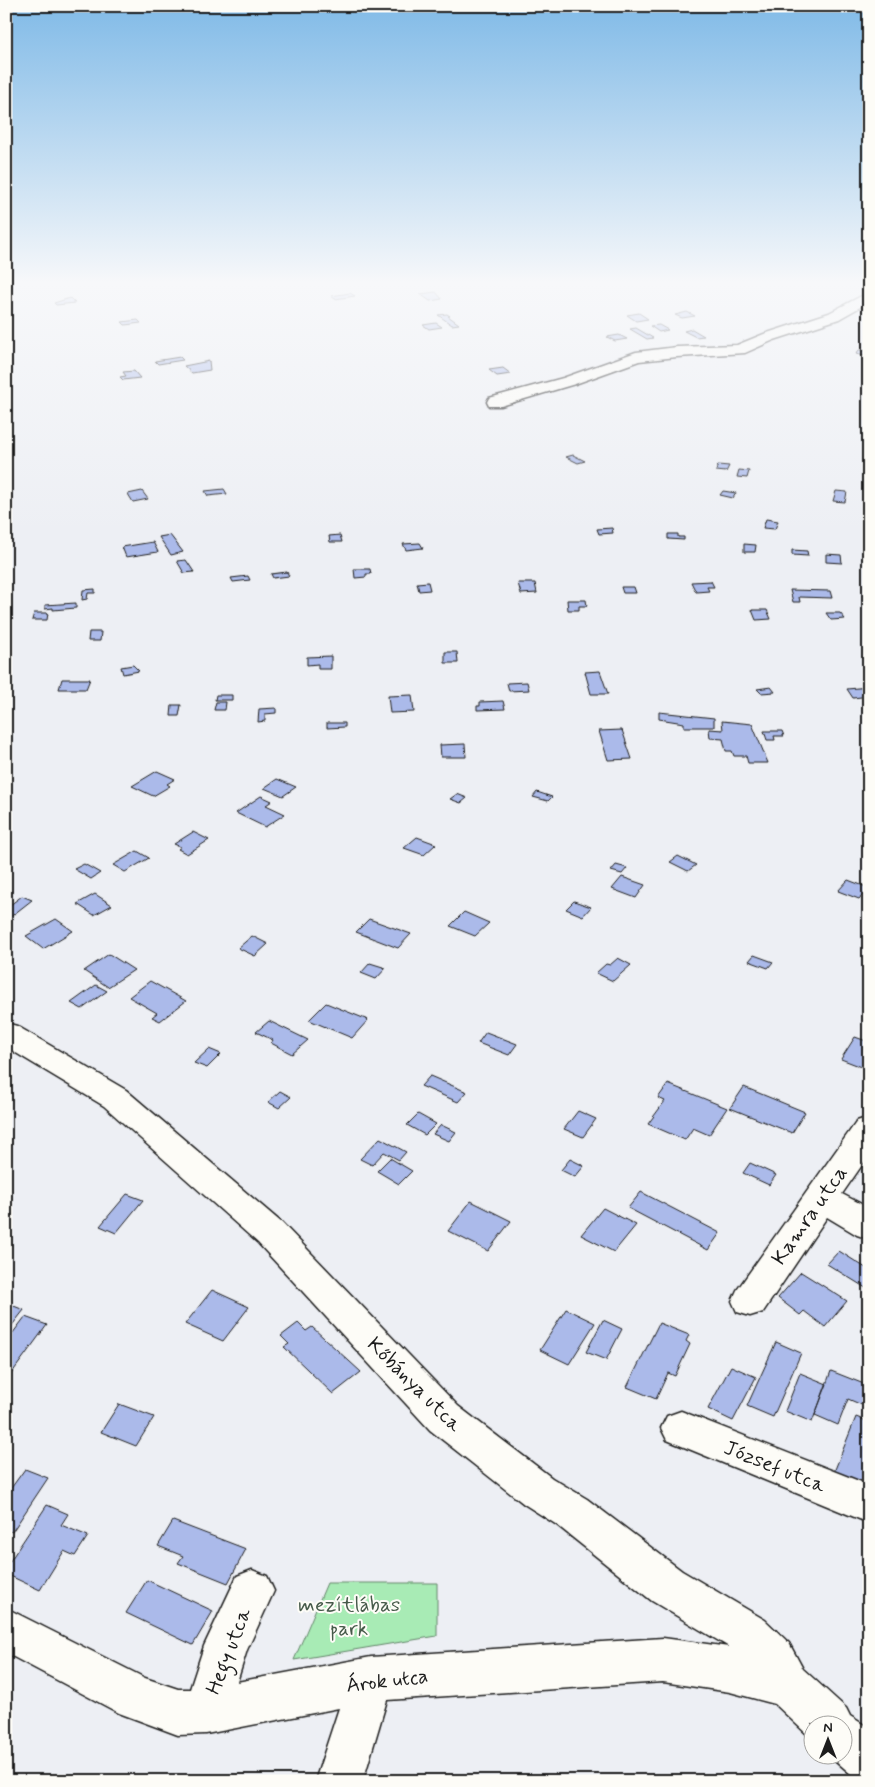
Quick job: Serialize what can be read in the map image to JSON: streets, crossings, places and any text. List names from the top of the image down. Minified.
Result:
{"streets":{"street":["Kamra utca","Kőbánya utca","József utca","Hegy utca","Árok utca"]},"crossings":[["Kőbánya utca","Árok utca"],["Hegy utca","Árok utca"]],"parks":["mezítlábas park"],"north":"top"}
